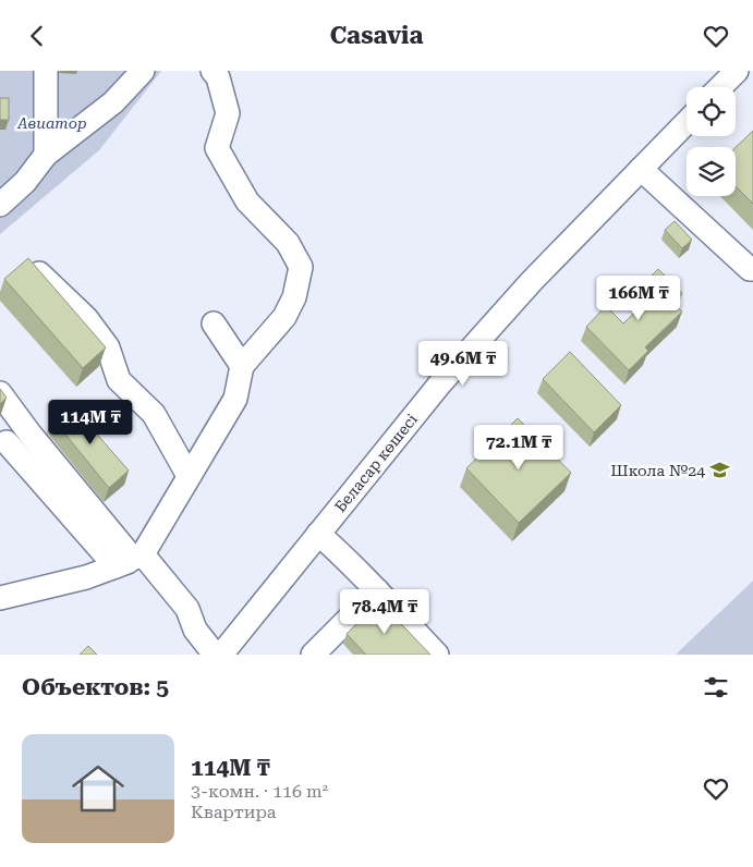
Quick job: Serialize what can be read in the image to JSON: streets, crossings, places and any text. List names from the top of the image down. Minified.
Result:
{"streets":{"street":["Беласар көшесі"]},"parks":["Авиатор"],"places":{"school or university":["Школа №24"]},"page":{"header":"Casavia","price":["166M ₸","49.6M ₸","114M ₸","72.1M ₸","78.4M ₸"],"heading":"Объектов: 5","list":[{"name":"114M ₸","note":"3-комн. · 116 m² · Квартира"}]}}
